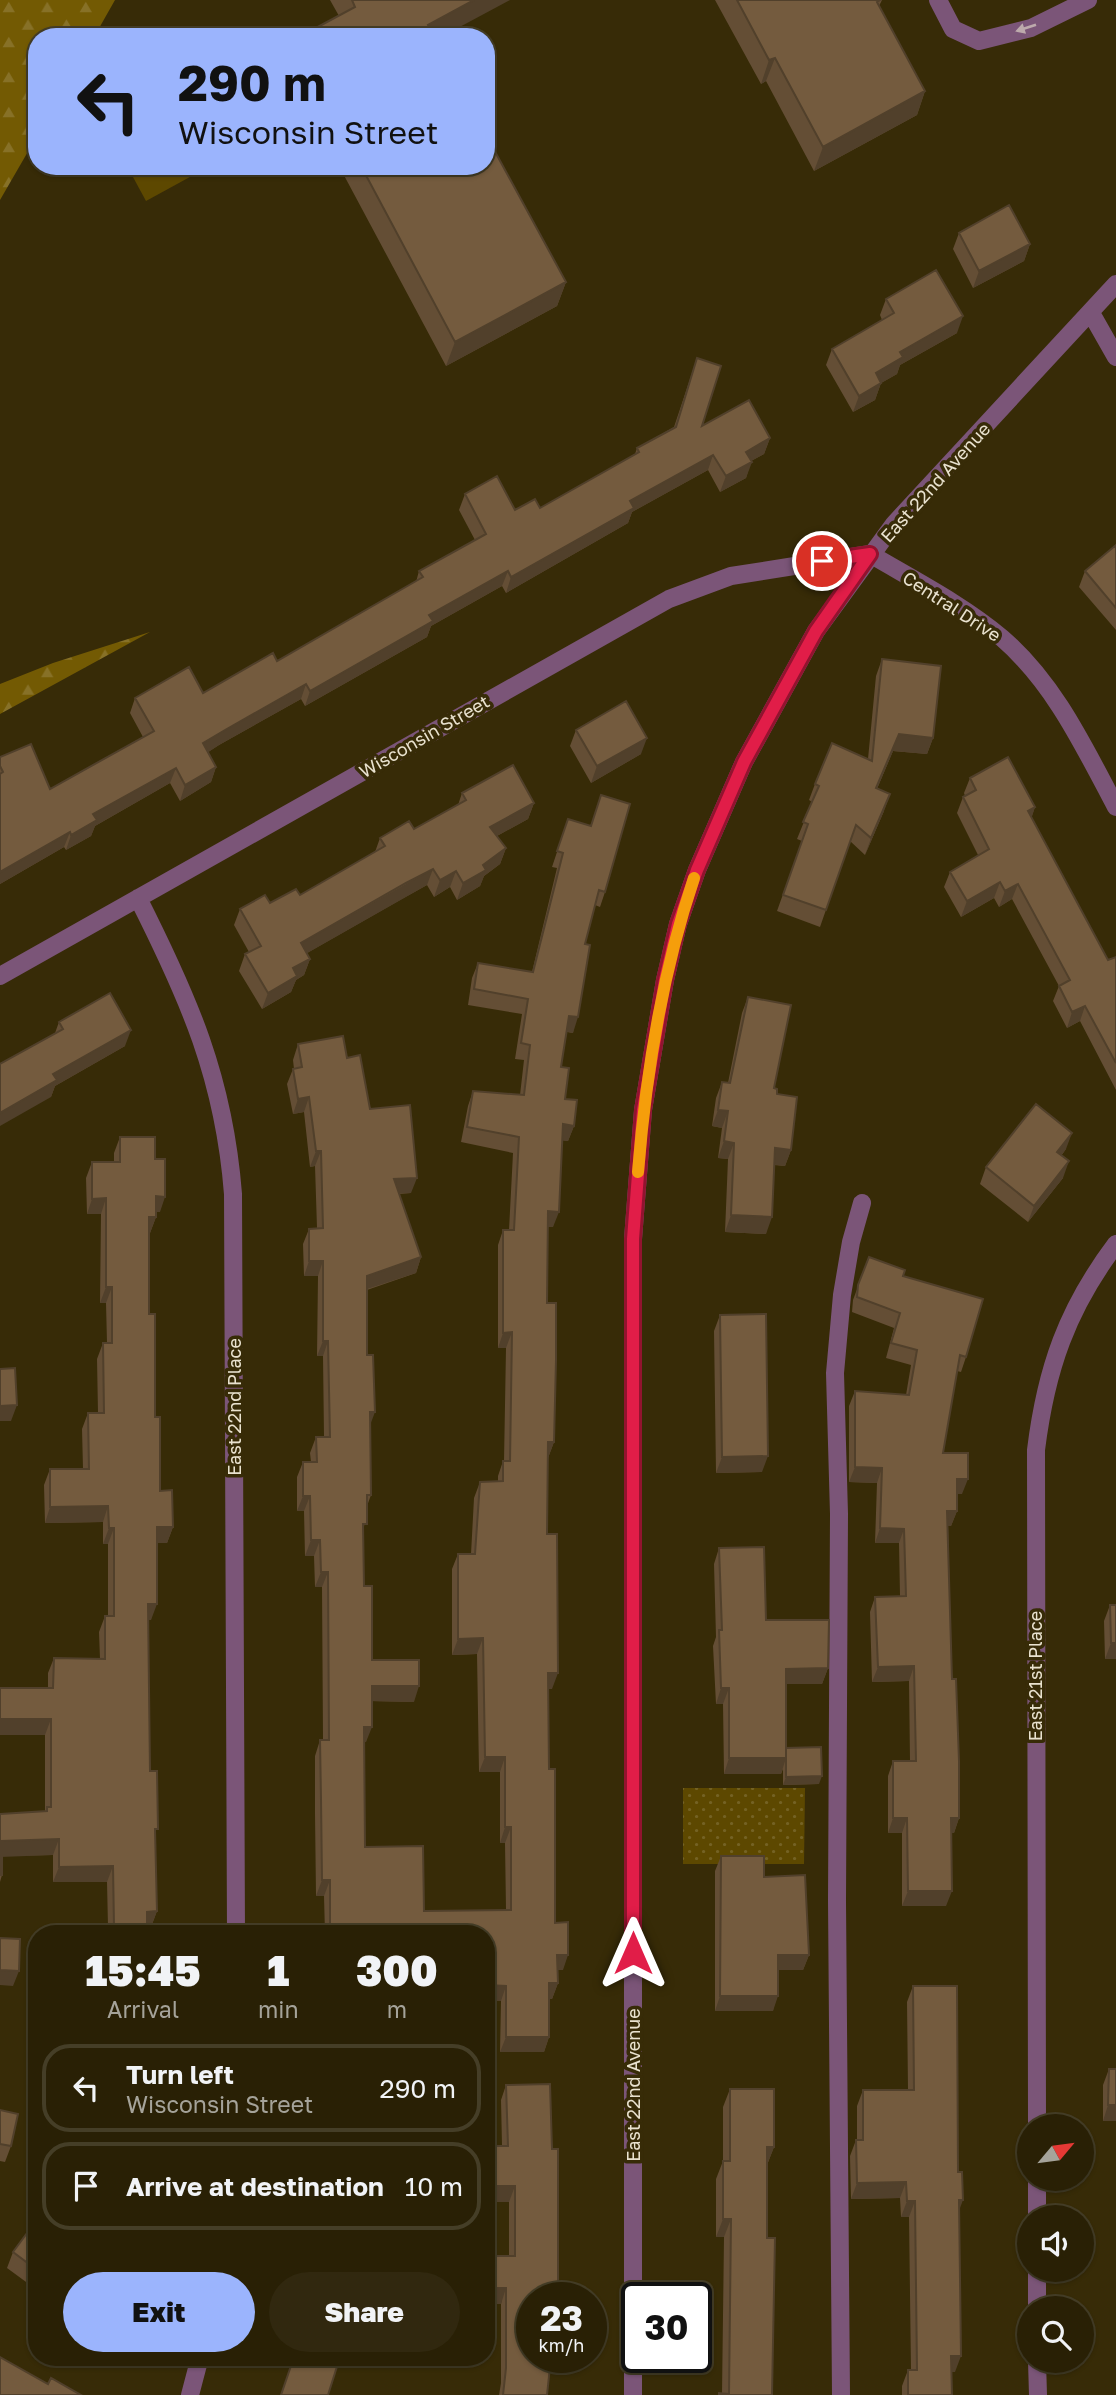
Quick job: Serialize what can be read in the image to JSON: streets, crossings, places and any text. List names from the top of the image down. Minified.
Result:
{"streets":{"street":["East 22nd Avenue","Central Drive","Wisconsin Street","East 22nd Place","East 21st Place"]},"crossings":[["East 22nd Avenue","Central Drive"],["East 22nd Avenue","Wisconsin Street"],["Central Drive","Wisconsin Street"],["Wisconsin Street","East 22nd Place"]],"north":"top right","page":{"turn":["290 m","Wisconsin Street"],"eta":["15:45","Arrival","1","min","300","m"],"list":[{"name":"Turn left","note":"Wisconsin Street","value":"290 m"},{"name":"Arrive at destination","value":"10 m"}],"buttons":["Exit","Share"],"speed":"23 km/h","limit":"30"}}
